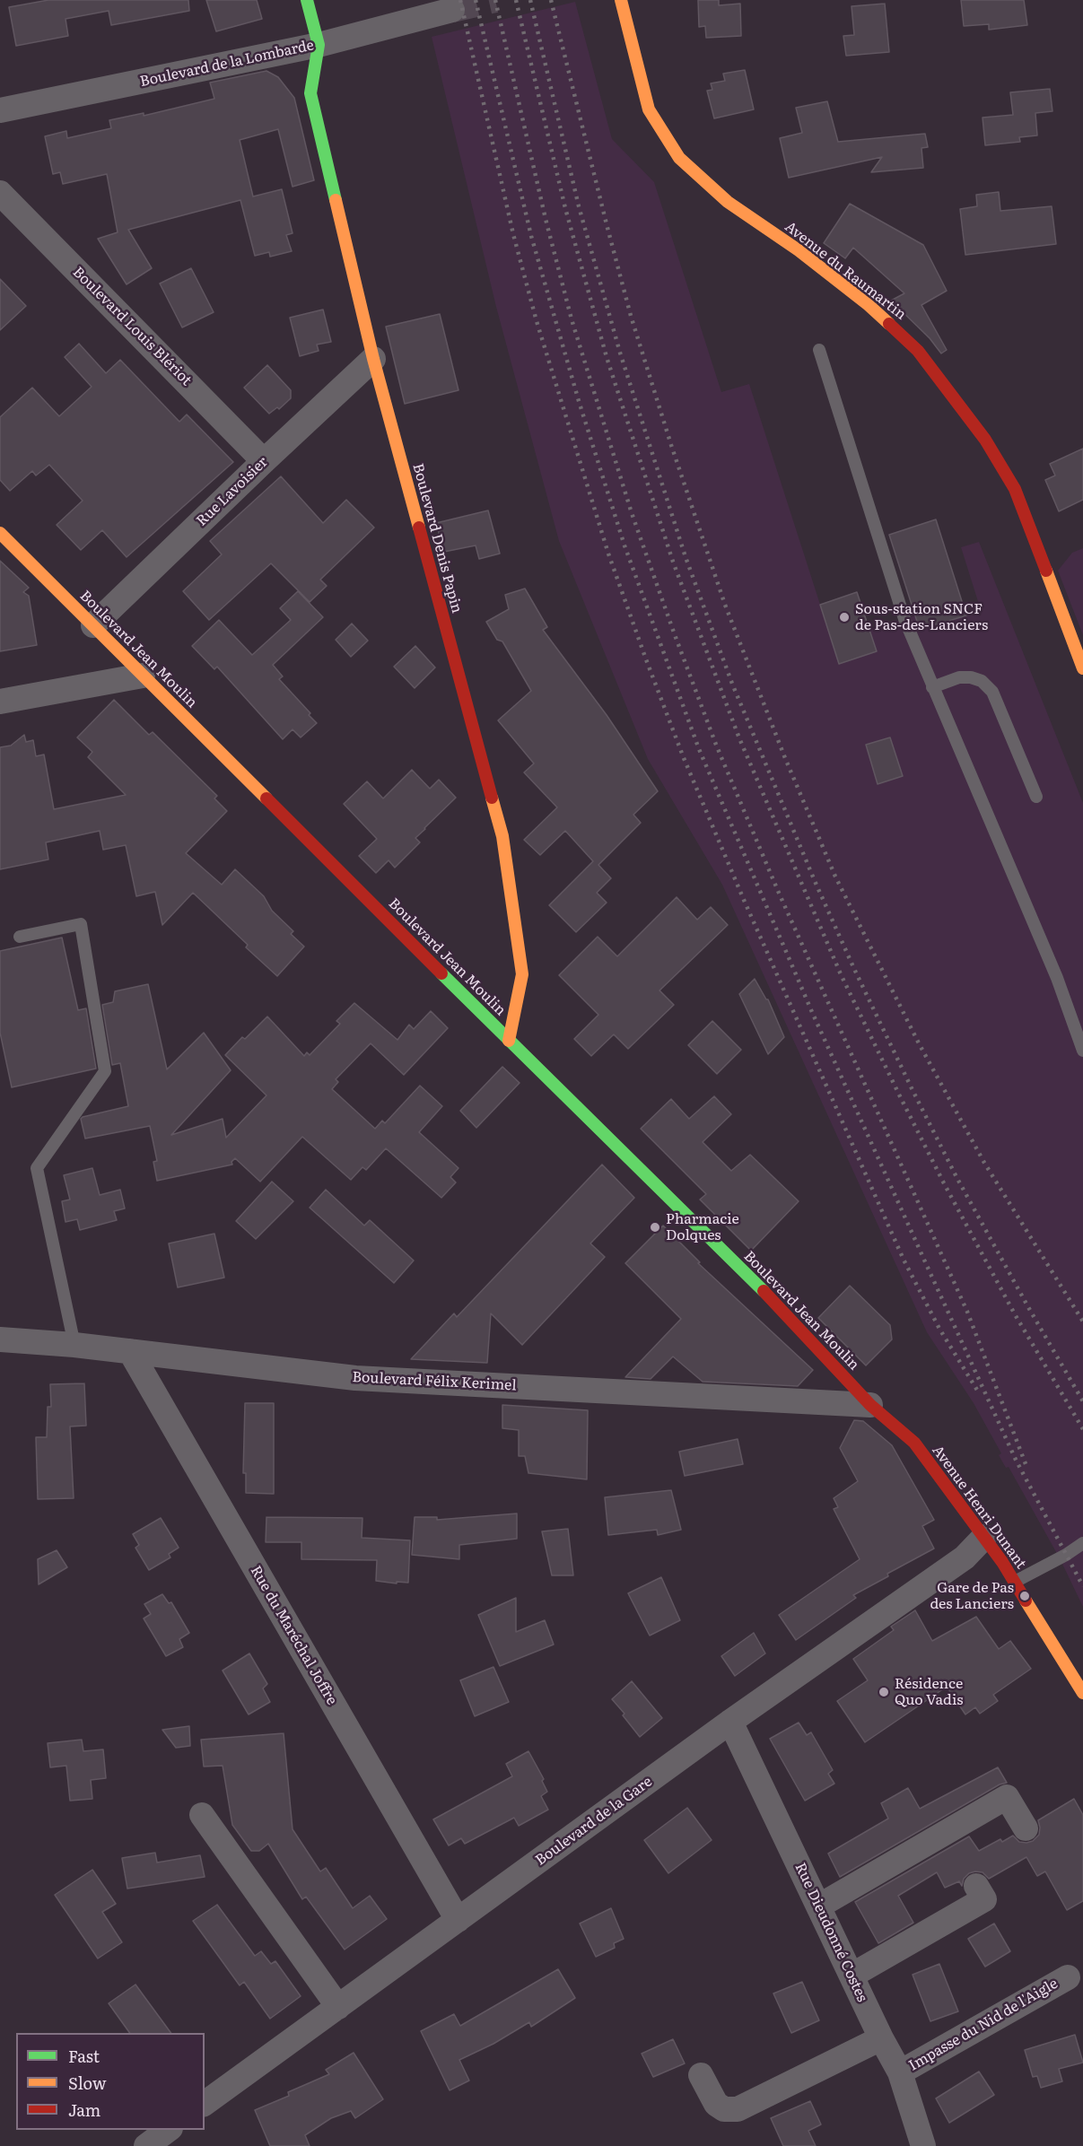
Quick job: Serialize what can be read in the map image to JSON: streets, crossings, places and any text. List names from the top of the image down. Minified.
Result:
{"streets":{"street":["Boulevard de la Lombarde","Avenue du Raumartin","Boulevard Louis Blériot","Rue Lavoisier","Boulevard Denis Papin","Boulevard Jean Moulin","Boulevard Félix Kerimel","Avenue Henri Dunant","Rue du Maréchal Joffre","Boulevard de la Gare","Rue Dieudonné Costes","Impasse du Nid de l'Aigle"]},"crossings":[["Boulevard de la Lombarde","Boulevard Denis Papin"],["Boulevard Louis Blériot","Rue Lavoisier"],["Rue Lavoisier","Boulevard Denis Papin"],["Rue Lavoisier","Boulevard Jean Moulin"],["Boulevard Denis Papin","Boulevard Jean Moulin"],["Boulevard Jean Moulin","Boulevard Félix Kerimel"],["Boulevard Jean Moulin","Avenue Henri Dunant"],["Boulevard Félix Kerimel","Avenue Henri Dunant"],["Boulevard Félix Kerimel","Rue du Maréchal Joffre"],["Avenue Henri Dunant","Boulevard de la Gare"],["Rue du Maréchal Joffre","Boulevard de la Gare"],["Boulevard de la Gare","Rue Dieudonné Costes"],["Rue Dieudonné Costes","Impasse du Nid de l'Aigle"]],"places":["Sous-station SNCF de Pas-des-Lanciers","Pharmacie Dolques","Gare de Pas des Lanciers","Résidence Quo Vadis"],"legend":["Fast","Slow","Jam"]}
